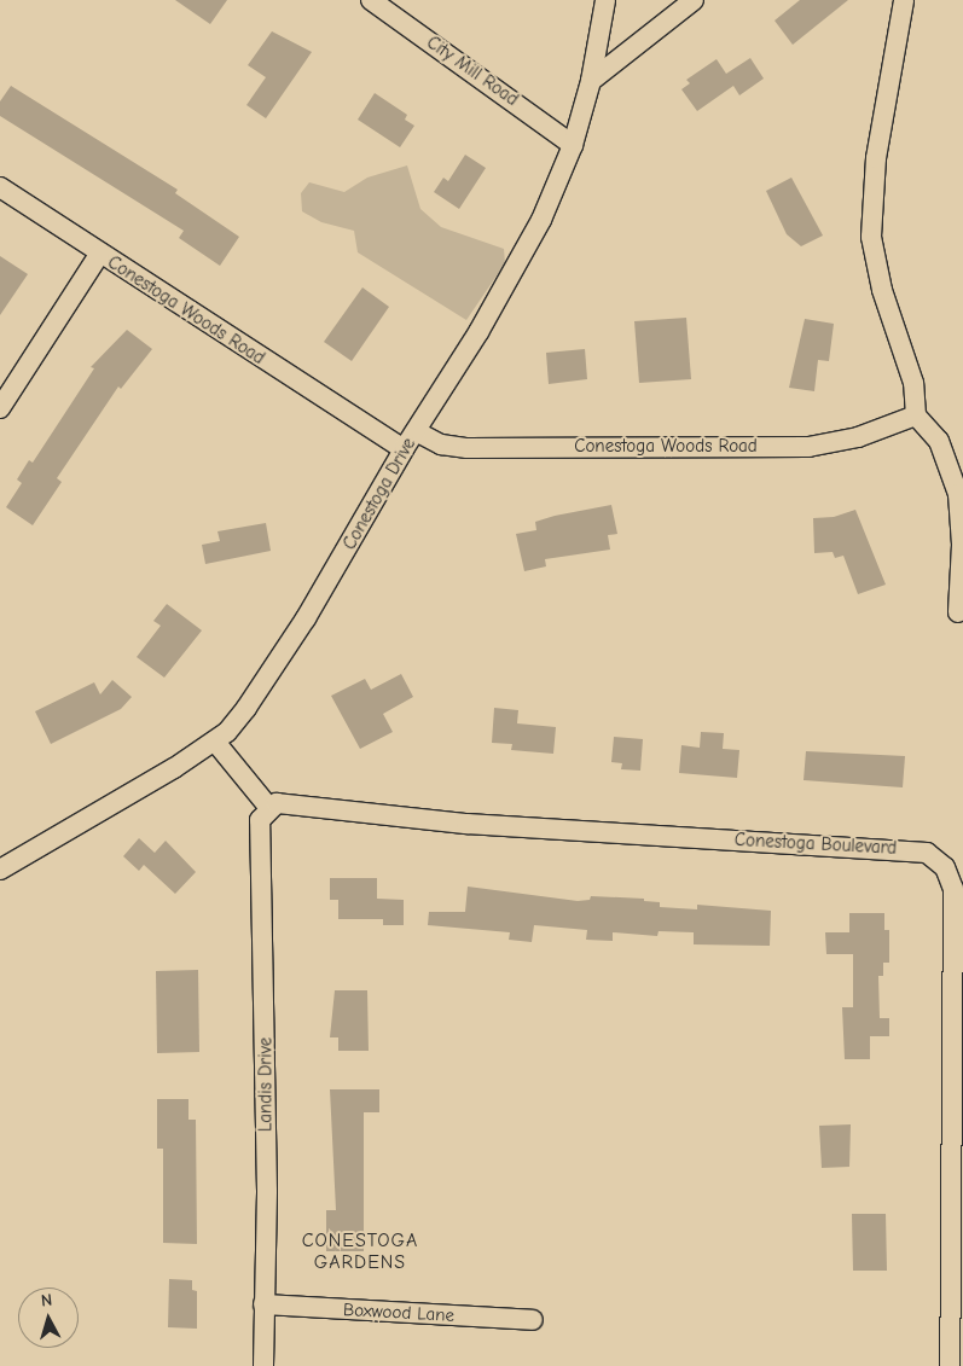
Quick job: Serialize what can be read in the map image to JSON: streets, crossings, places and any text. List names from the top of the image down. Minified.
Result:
{"streets":{"street":["City Mill Road","Conestoga Woods Road","Conestoga Drive","Conestoga Boulevard","Landis Drive","Boxwood Lane"]},"crossings":[["City Mill Road","Conestoga Drive"],["Conestoga Woods Road","Conestoga Drive"],["Conestoga Boulevard","Landis Drive"],["Landis Drive","Boxwood Lane"]],"districts":["CONESTOGA GARDENS"],"north":"top"}
